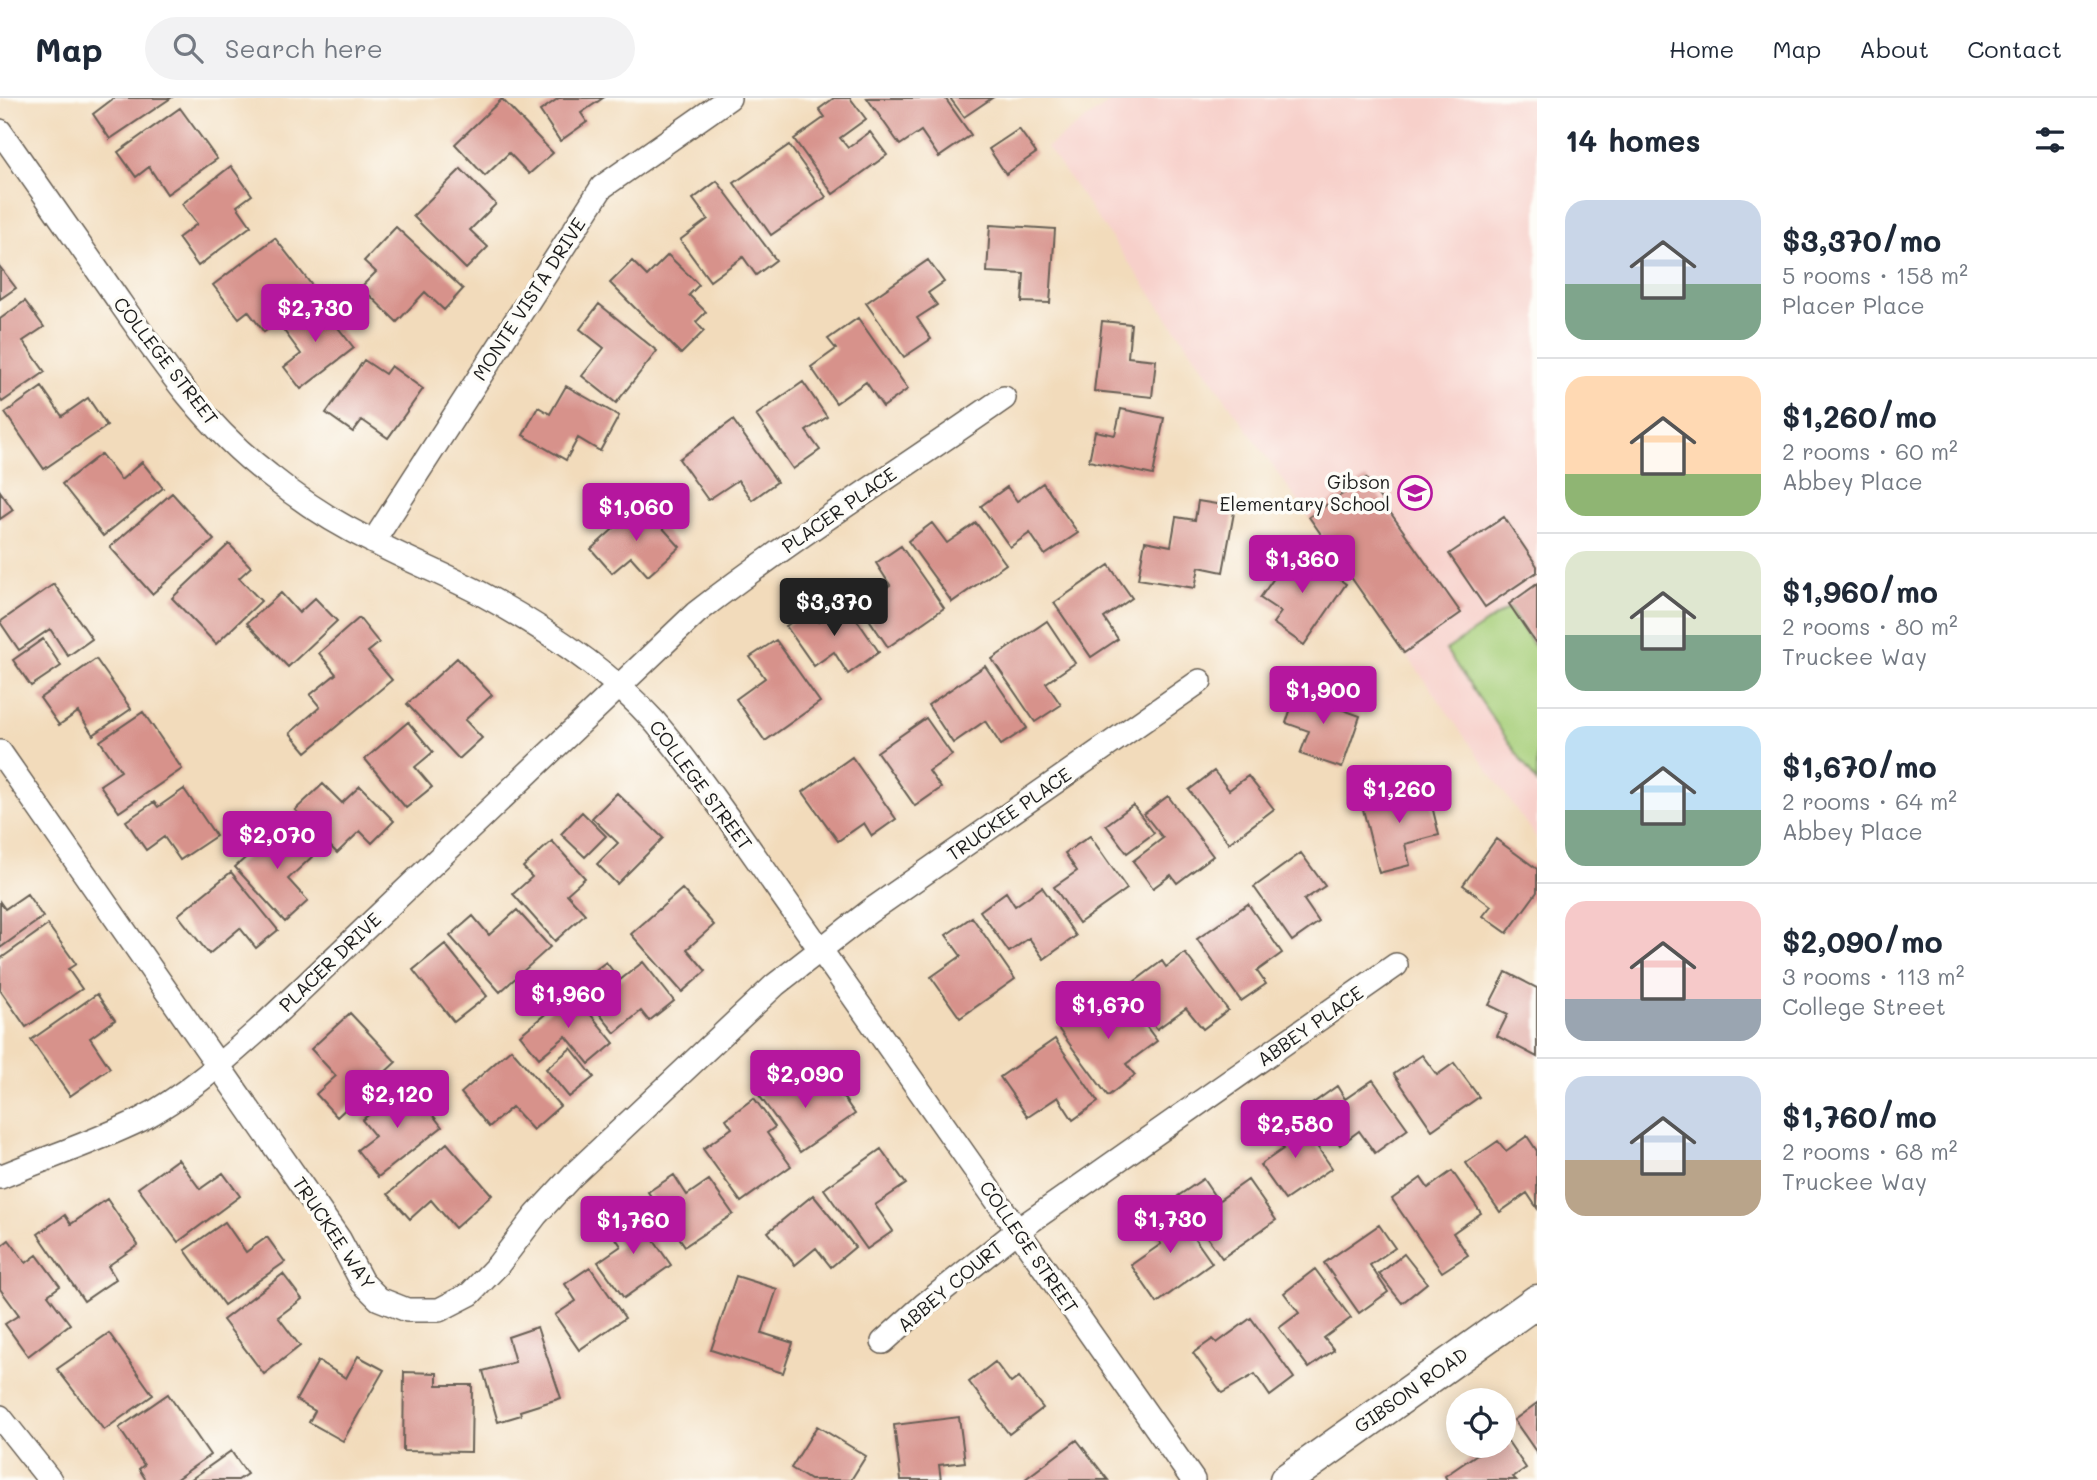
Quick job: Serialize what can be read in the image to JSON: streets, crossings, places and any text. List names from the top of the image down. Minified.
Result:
{"streets":{"main road":["GIBSON ROAD"],"street":["MONTE VISTA DRIVE","COLLEGE STREET","PLACER PLACE","TRUCKEE PLACE","PLACER DRIVE","ABBEY PLACE","TRUCKEE WAY","ABBEY COURT"]},"crossings":[["MONTE VISTA DRIVE","COLLEGE STREET"],["COLLEGE STREET","PLACER PLACE"],["COLLEGE STREET","TRUCKEE PLACE"],["COLLEGE STREET","PLACER DRIVE"],["COLLEGE STREET","ABBEY PLACE"],["COLLEGE STREET","TRUCKEE WAY"],["COLLEGE STREET","ABBEY COURT"],["PLACER PLACE","PLACER DRIVE"],["TRUCKEE PLACE","TRUCKEE WAY"],["PLACER DRIVE","TRUCKEE WAY"],["ABBEY PLACE","ABBEY COURT"]],"places":{"school or university":["Gibson Elementary School"]},"page":{"header":"Map","search":"Search here","nav":["Home","Map","About","Contact"],"heading":"14 homes","list":[{"name":"$3,370/mo","note":"5 rooms · 158 m² · Placer Place"},{"name":"$1,260/mo","note":"2 rooms · 60 m² · Abbey Place"},{"name":"$1,960/mo","note":"2 rooms · 80 m² · Truckee Way"},{"name":"$1,670/mo","note":"2 rooms · 64 m² · Abbey Place"},{"name":"$2,090/mo","note":"3 rooms · 113 m² · College Street"},{"name":"$1,760/mo","note":"2 rooms · 68 m² · Truckee Way"}],"price":["$2,730","$1,060","$1,360","$3,370","$1,900","$1,260","$2,070","$1,960","$1,670","$2,090","$2,120","$2,580","$1,730","$1,760"]}}
